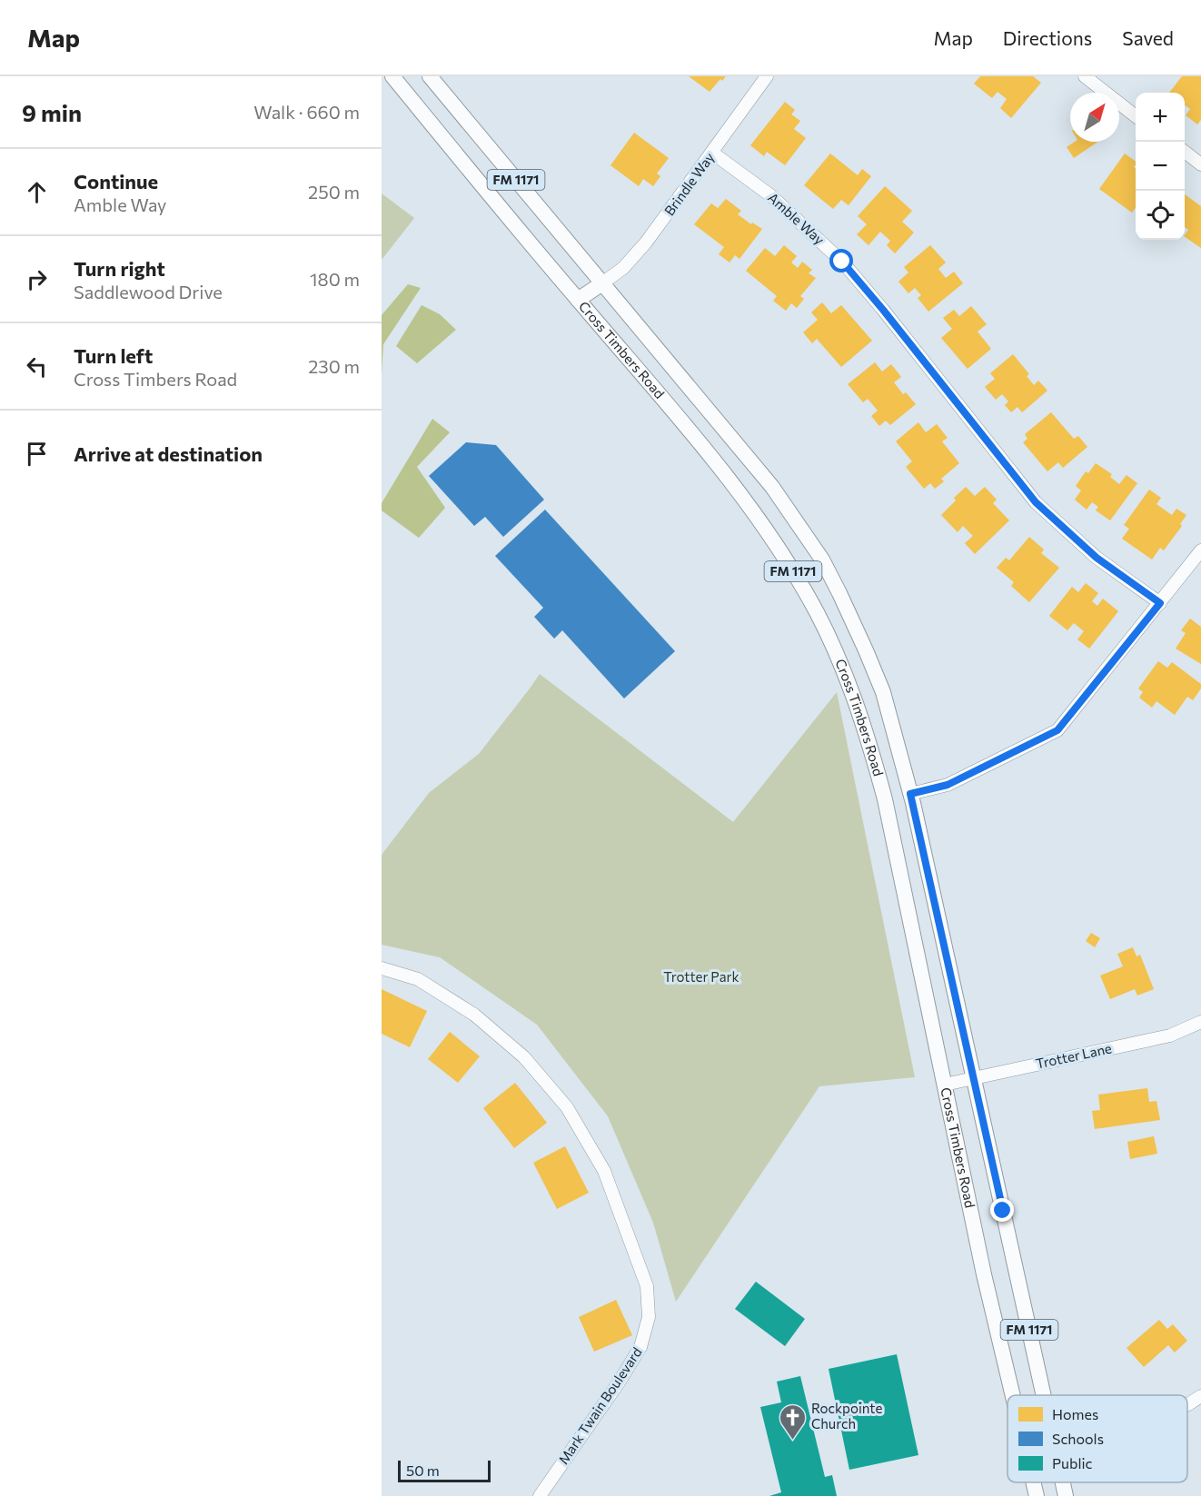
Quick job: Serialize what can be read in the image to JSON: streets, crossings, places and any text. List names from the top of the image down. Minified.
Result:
{"streets":{"main road":["FM 1171","Cross Timbers Road"],"street":["Brindle Way","Amble Way","Trotter Lane","Mark Twain Boulevard"]},"crossings":[["Brindle Way","Amble Way"],["Brindle Way","Cross Timbers Road"],["Cross Timbers Road","Trotter Lane"]],"parks":["Trotter Park"],"places":{"church":["Rockpointe Church"]},"legend":["Homes","Schools","Public"],"scale_bar":"50 m","north":"top right","page":{"header":"Map","nav":["Map","Directions","Saved"],"heading":["9 min","Walk · 660 m"],"map_buttons":["+","−"],"list":[["Continue","Amble Way","250 m"],["Turn right","Saddlewood Drive","180 m"],["Turn left","Cross Timbers Road","230 m"],"Arrive at destination"],"scale":"50 m"}}
